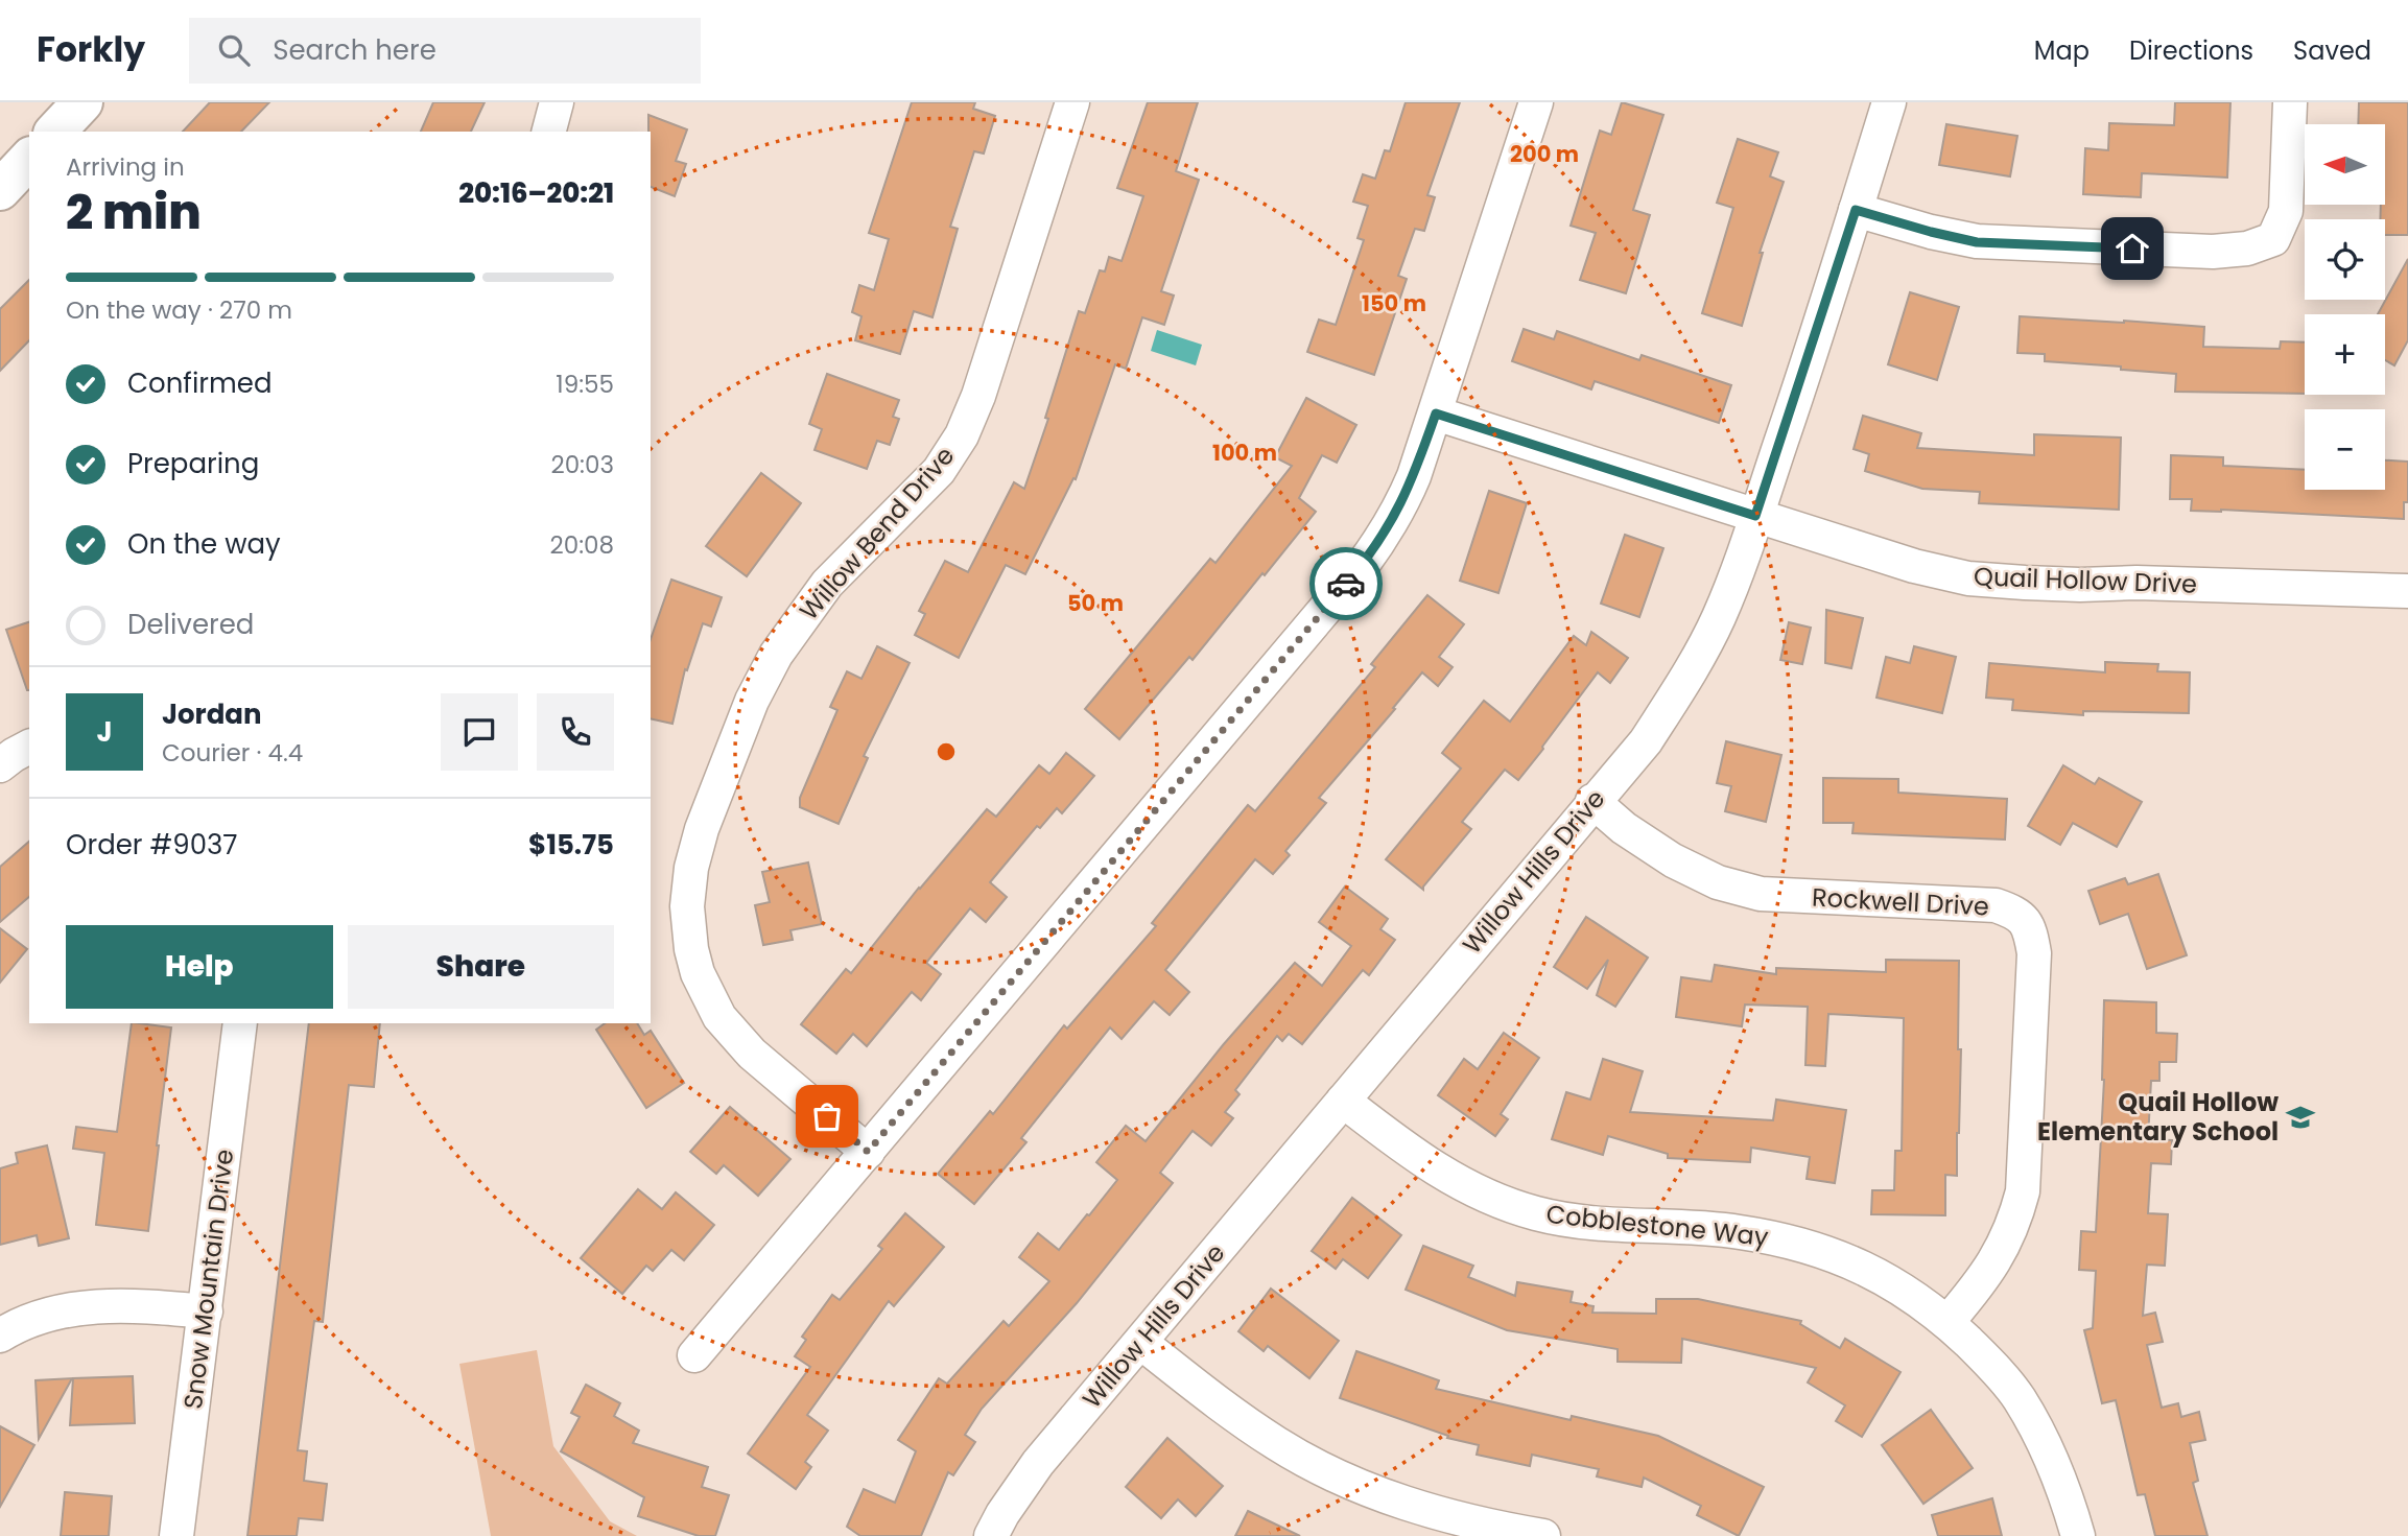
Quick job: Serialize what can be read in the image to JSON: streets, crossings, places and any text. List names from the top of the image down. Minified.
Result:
{"streets":{"street":["Willow Bend Drive","Quail Hollow Drive","Willow Hills Drive","Rockwell Drive","Cobblestone Way","Snow Mountain Drive"]},"crossings":[["Quail Hollow Drive","Willow Hills Drive"],["Willow Hills Drive","Rockwell Drive"],["Willow Hills Drive","Cobblestone Way"],["Rockwell Drive","Cobblestone Way"]],"places":{"school or university":["Quail Hollow Elementary School"]},"north":"left","page":{"header":"Forkly","search":"Search here","nav":["Map","Directions","Saved"],"map_buttons":["+","−"],"heading":["2 min","Arriving in","20:16–20:21"],"panel":["Jordan","Courier · 4.4","Order #9037","$15.75"],"bar":"On the way · 270 m","list":[["Confirmed","19:55"],["Preparing","20:03"],["On the way","20:08"],"Delivered"],"round":"J","buttons":["Help","Share"]},"rings":["200 m","150 m","100 m","50 m"]}
